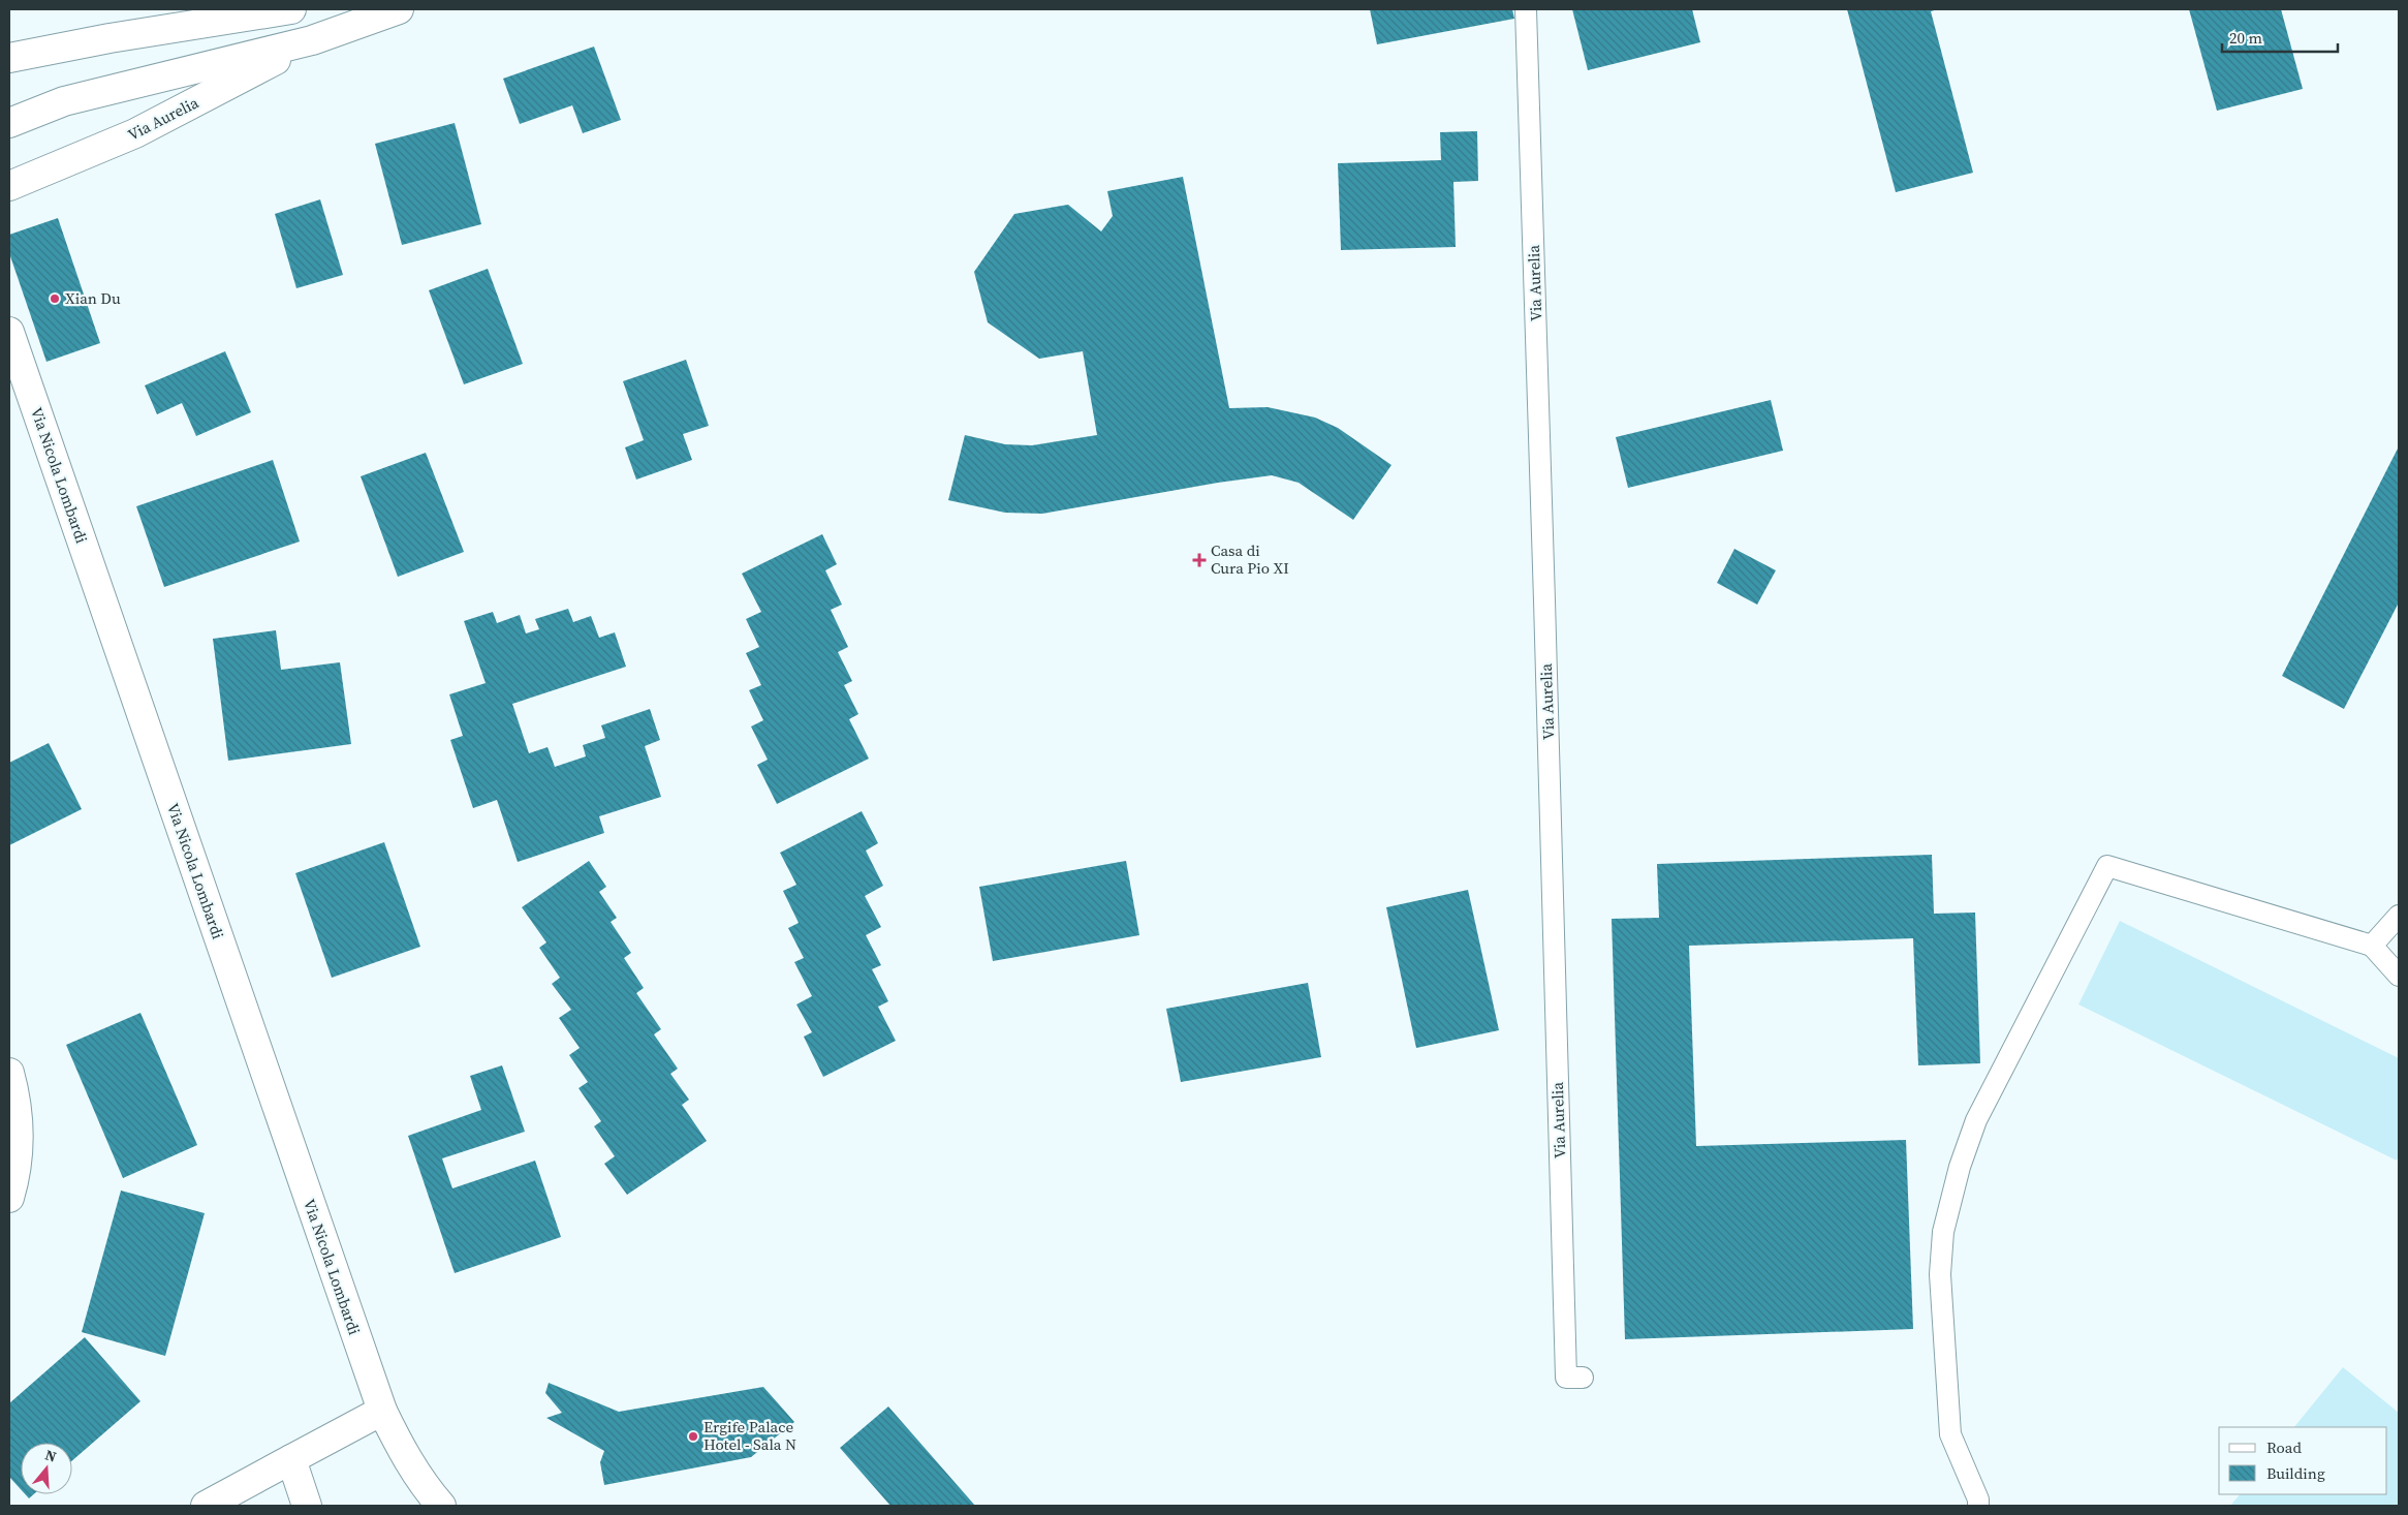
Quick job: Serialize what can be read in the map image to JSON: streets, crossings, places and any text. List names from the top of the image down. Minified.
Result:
{"streets":{"street":["Via Aurelia","Via Nicola Lombardi"]},"places":{"other":["Xian Du","Ergife Palace Hotel - Sala N"],"health":["Casa di Cura Pio XI"]},"legend":["Road","Building"],"scale_bar":"20 m","north":"top"}
